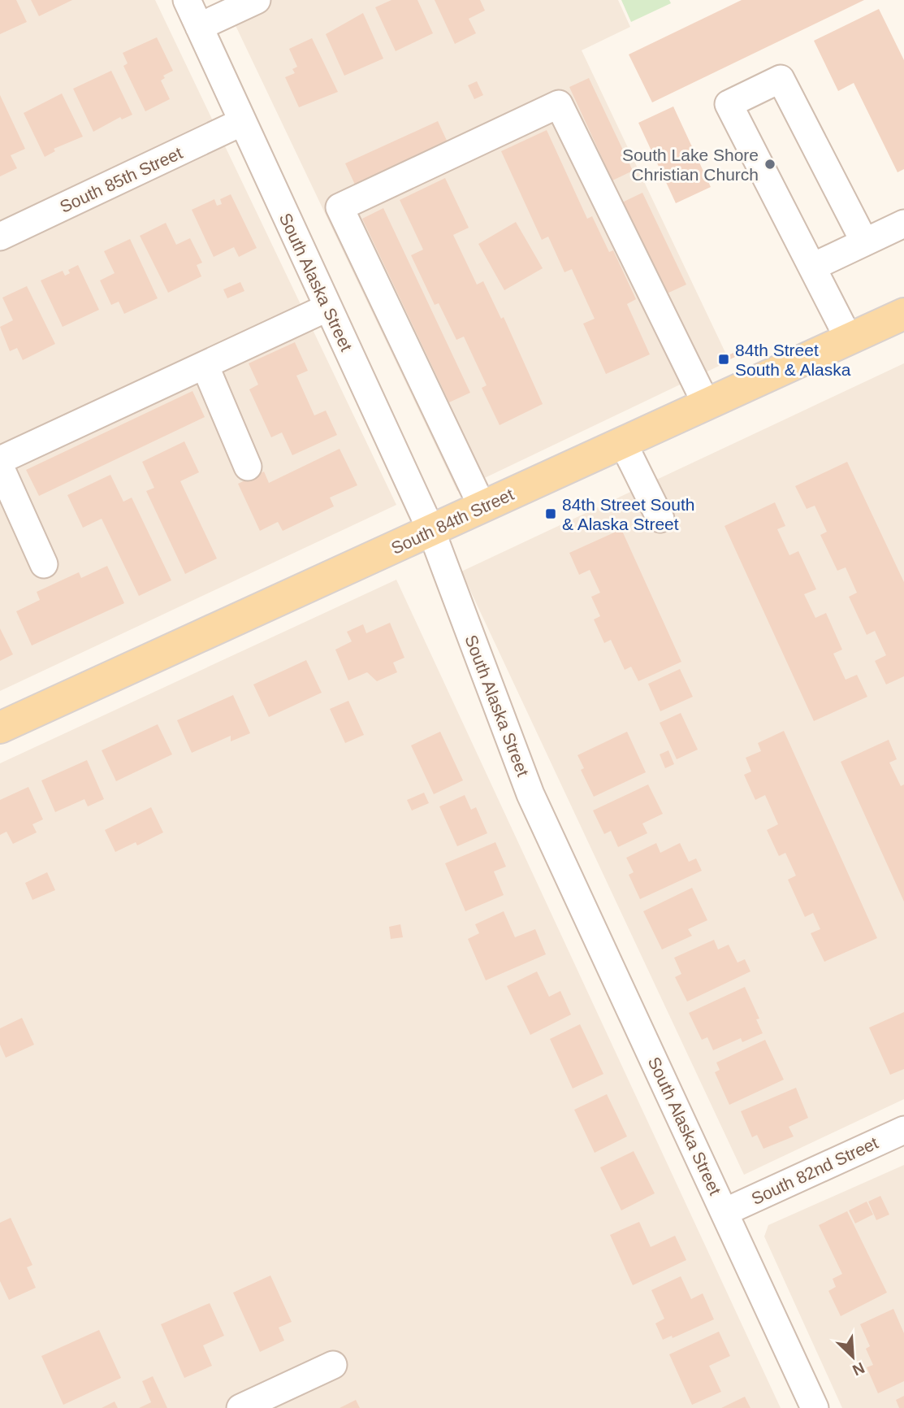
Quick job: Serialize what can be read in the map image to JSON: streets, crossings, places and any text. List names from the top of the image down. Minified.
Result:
{"streets":{"main road":["South 84th Street"],"street":["South 85th Street","South Alaska Street","South 82nd Street"]},"crossings":[["South 85th Street","South Alaska Street"],["South Alaska Street","South 84th Street"],["South Alaska Street","South 82nd Street"]],"places":{"other":["South Lake Shore Christian Church"],"transit":["84th Street South & Alaska","84th Street South & Alaska Street"]},"north":"bottom right"}
